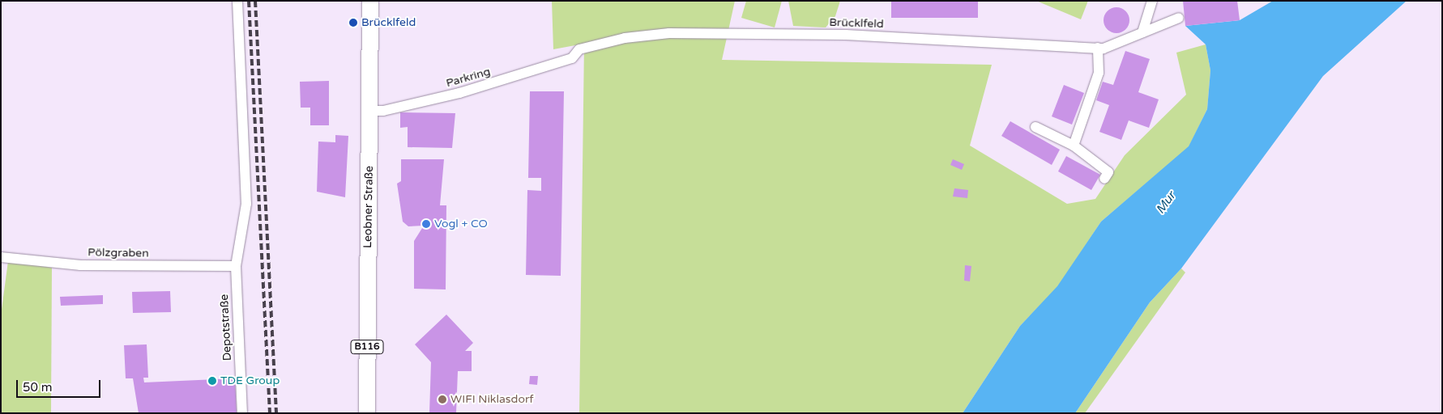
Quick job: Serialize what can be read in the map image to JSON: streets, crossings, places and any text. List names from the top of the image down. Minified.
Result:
{"streets":{"main road":["Leobner Straße","B116"],"street":["Brücklfeld","Parkring","Pölzgraben","Depotstraße"]},"crossings":[["Brücklfeld","Parkring"],["Parkring","Leobner Straße"],["Pölzgraben","Depotstraße"]],"water":["Mur"],"places":["Brücklfeld","Vogl + CO","TDE Group","WIFI Niklasdorf"],"scale_bar":"50 m"}
